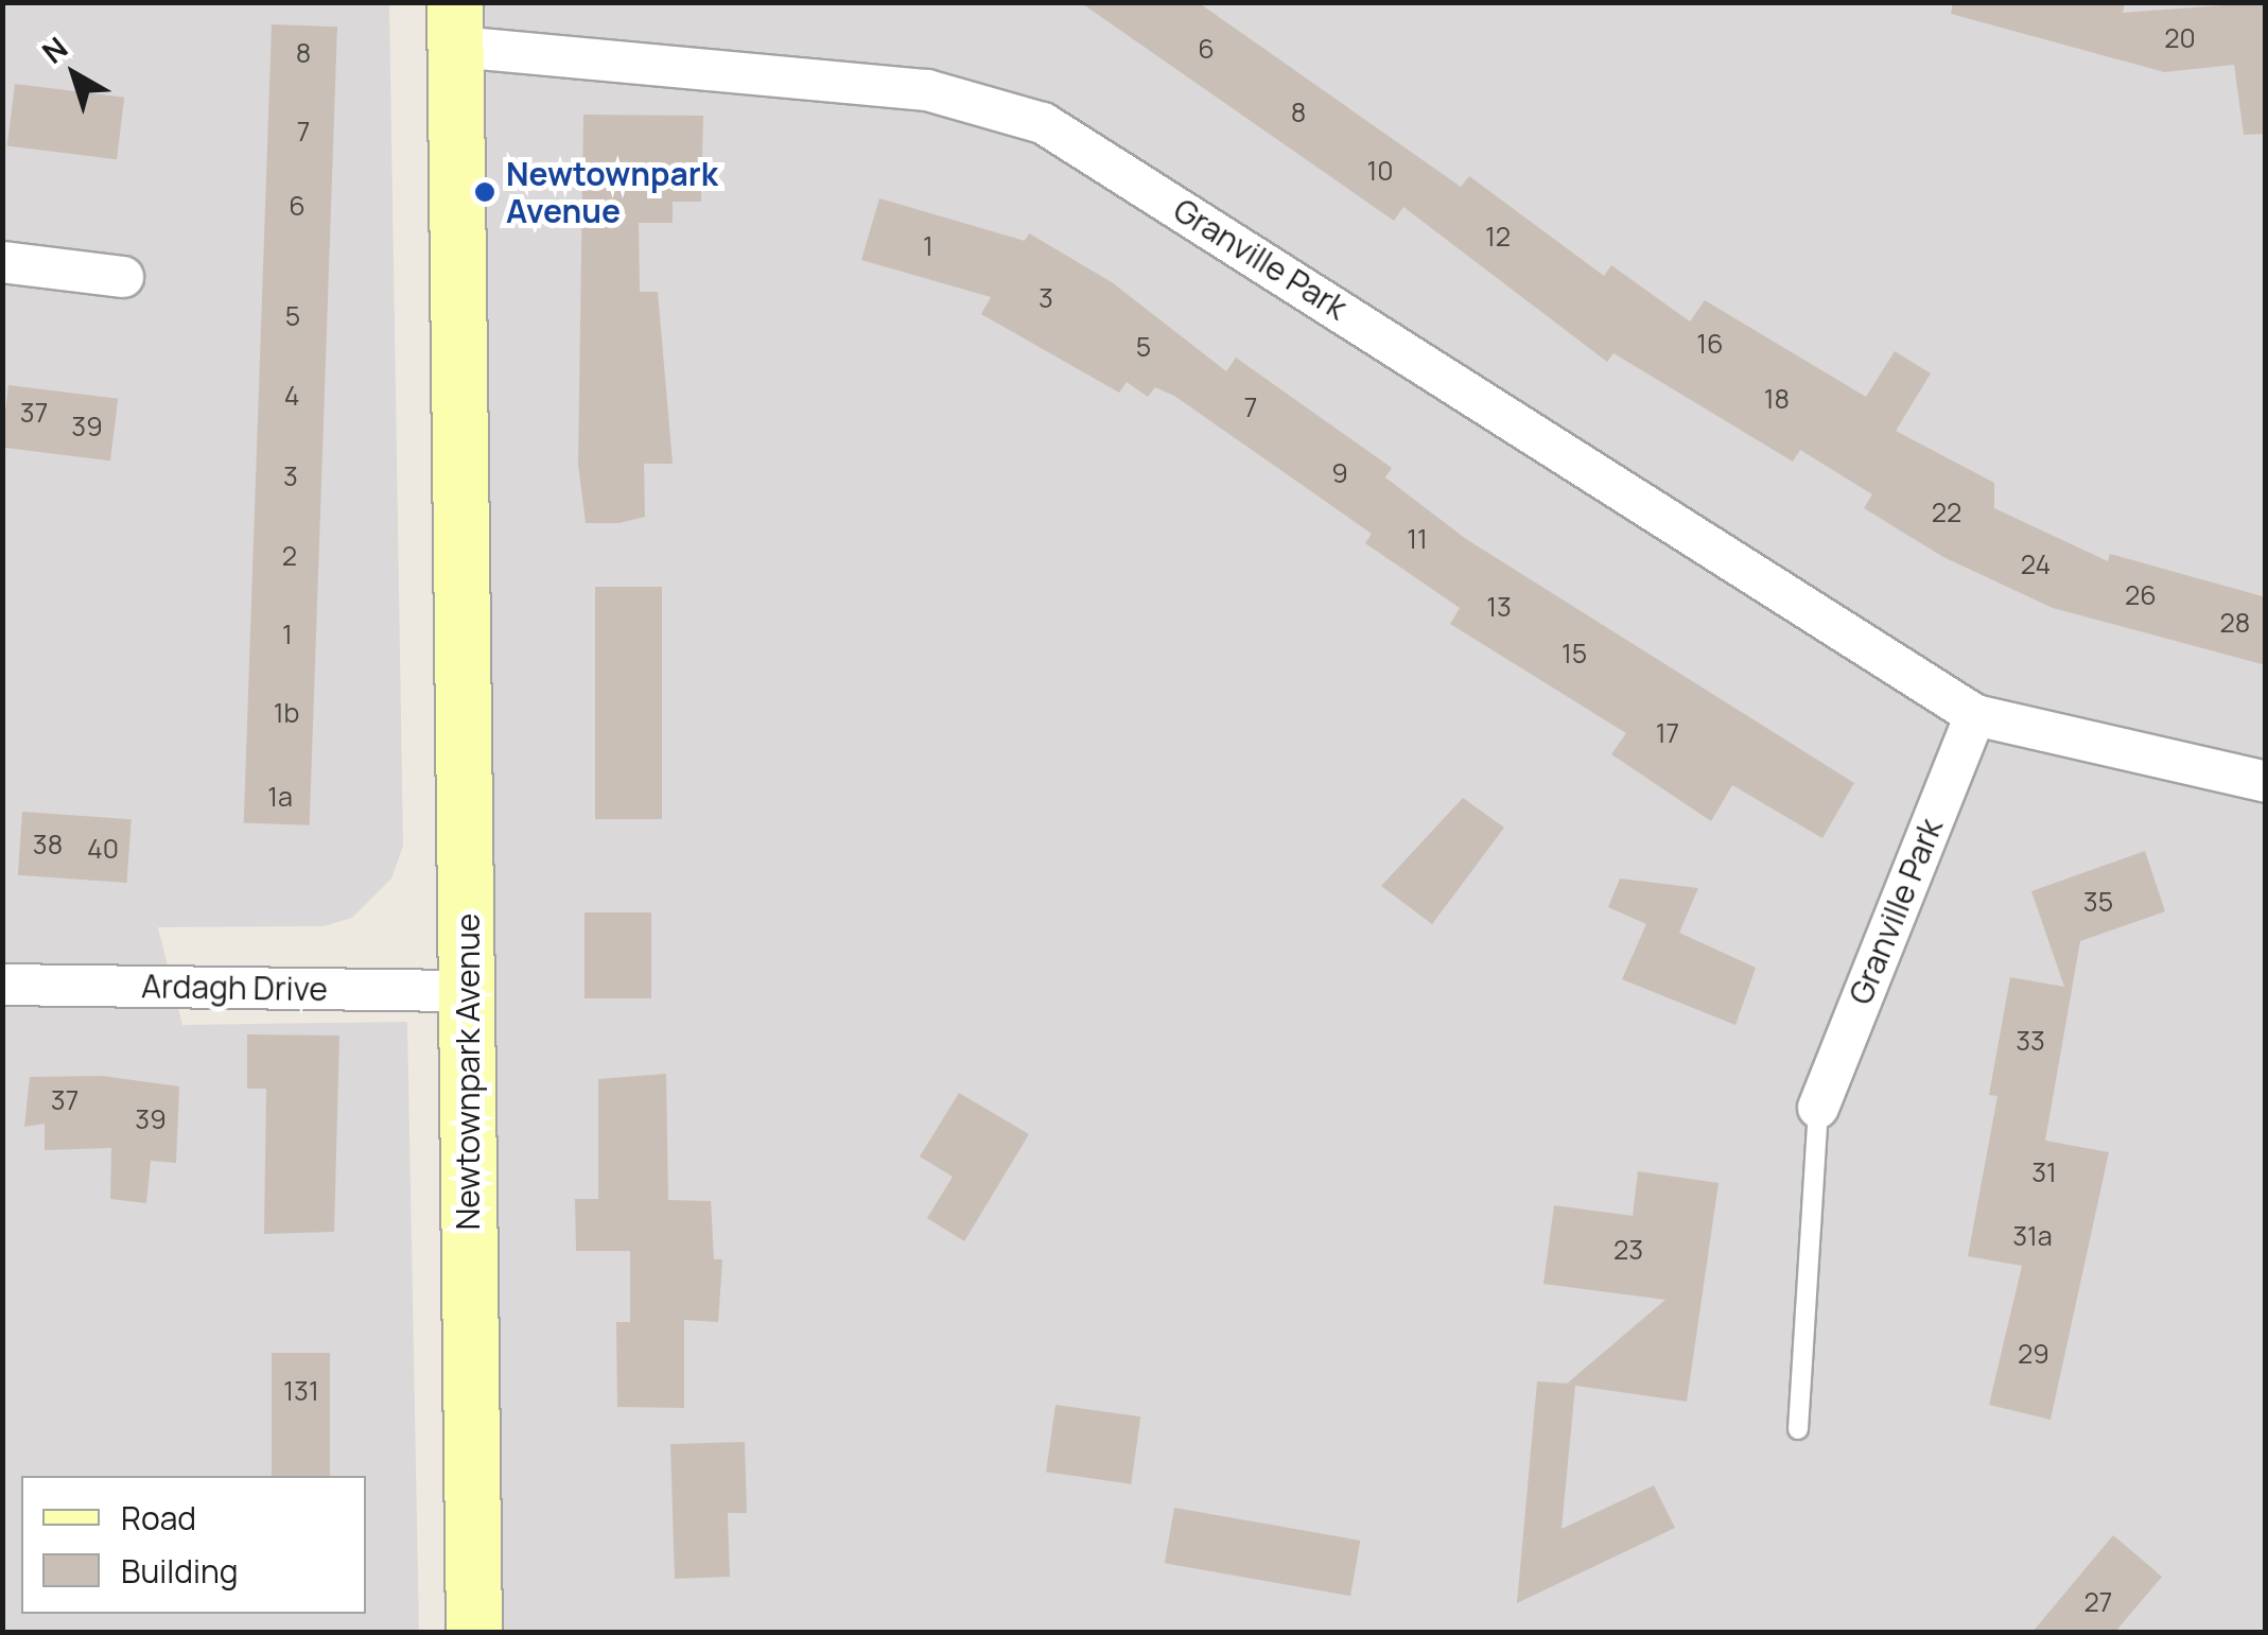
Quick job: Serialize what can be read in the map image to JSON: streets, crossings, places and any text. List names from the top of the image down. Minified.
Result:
{"streets":{"main road":["Newtownpark Avenue"],"street":["Granville Park","Ardagh Drive"]},"crossings":[["Granville Park","Newtownpark Avenue"],["Ardagh Drive","Newtownpark Avenue"]],"places":["Newtownpark Avenue"],"house_numbers":["20","6","8","8","7","10","6","12","1","3","5","16","5","4","18","7","37","39","9","3","22","11","2","24","26","13","28","1","15","1b","17","1a","38","40","35","33","37","39","31","31a","23","29","131","27"],"legend":["Road","Building"],"north":"top left"}
